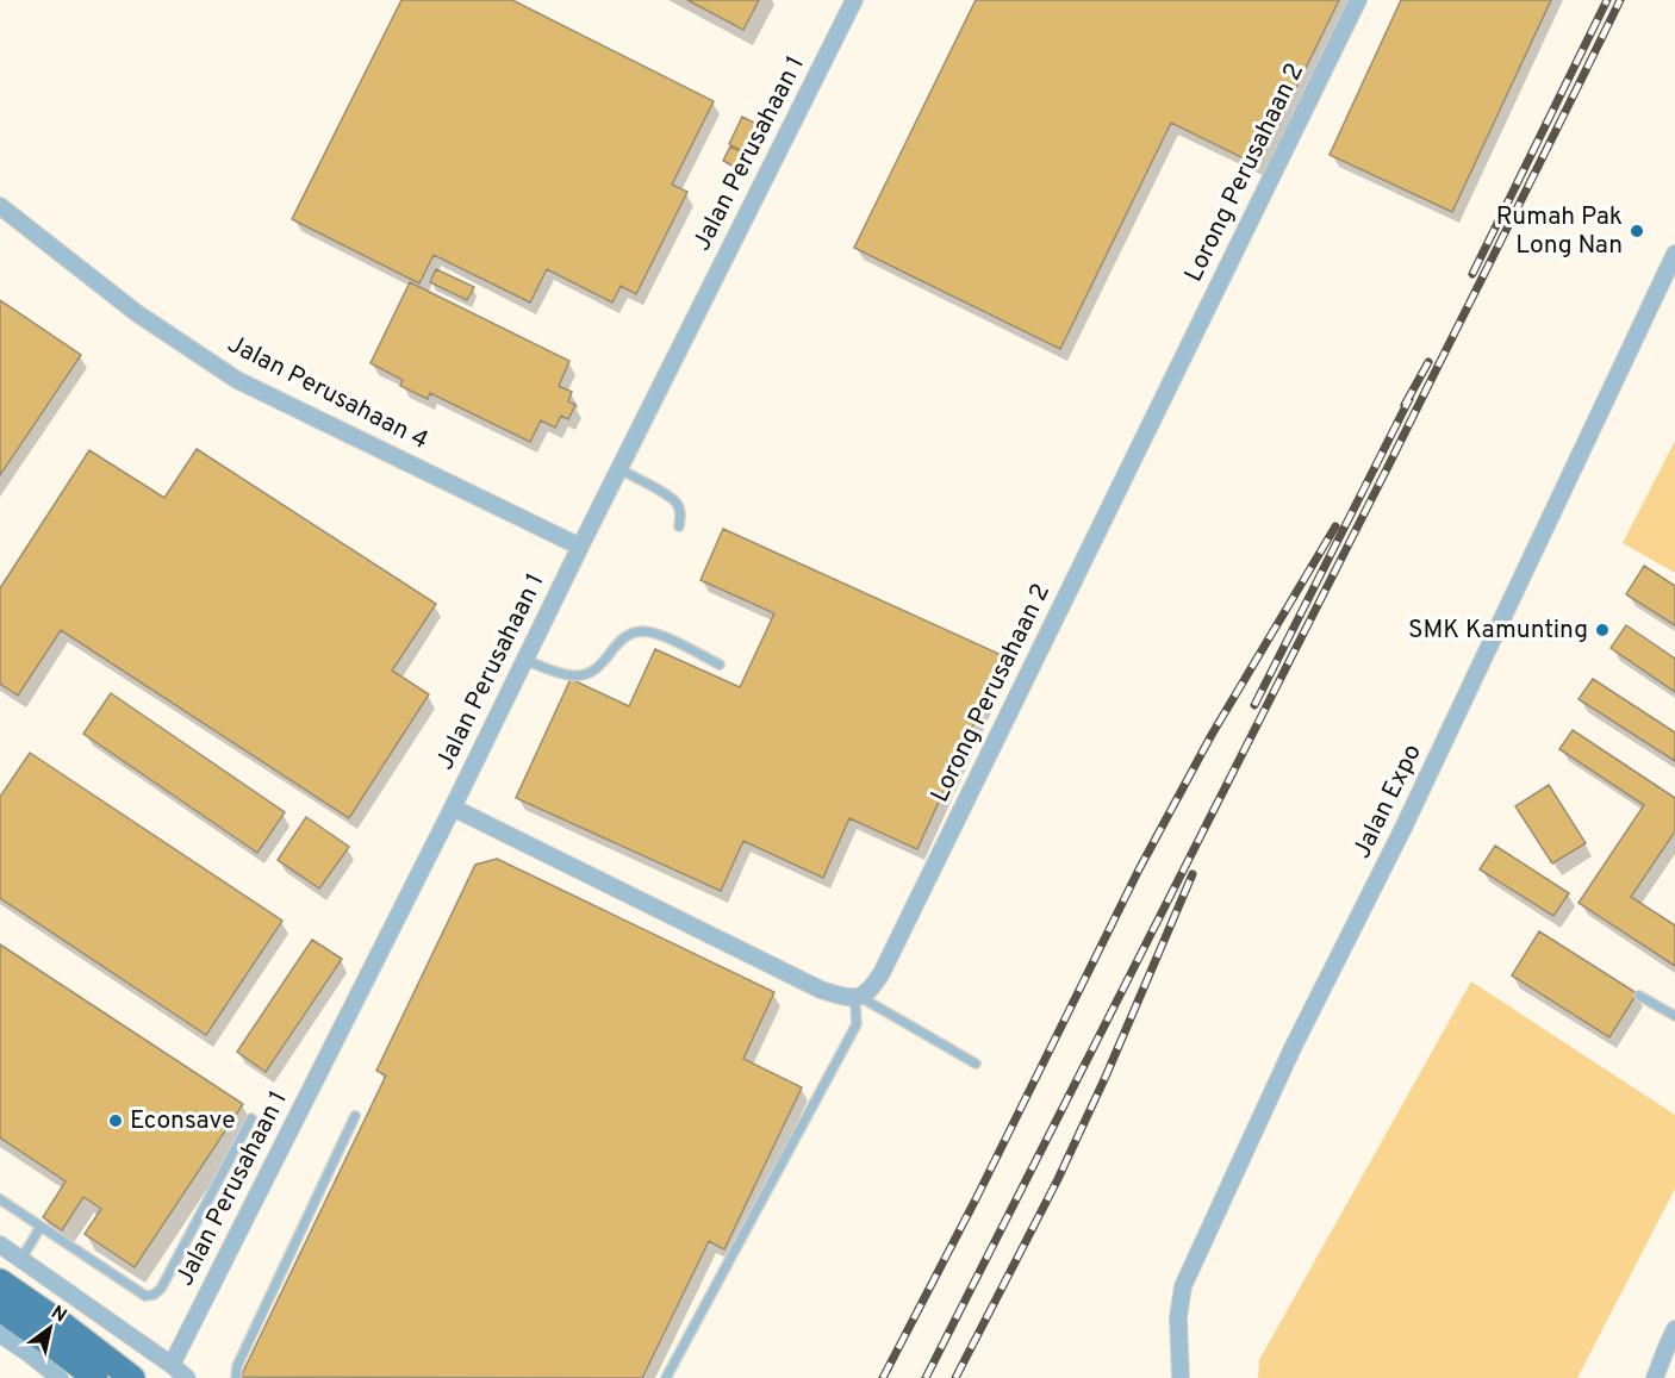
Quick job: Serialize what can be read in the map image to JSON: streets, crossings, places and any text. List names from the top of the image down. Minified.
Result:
{"streets":{"street":["Jalan Perusahaan 1","Lorong Perusahaan 2","Jalan Perusahaan 4","Jalan Expo"]},"crossings":[["Jalan Perusahaan 1","Jalan Perusahaan 4"]],"places":["Rumah Pak Long Nan","SMK Kamunting","Econsave"],"north":"top right"}
